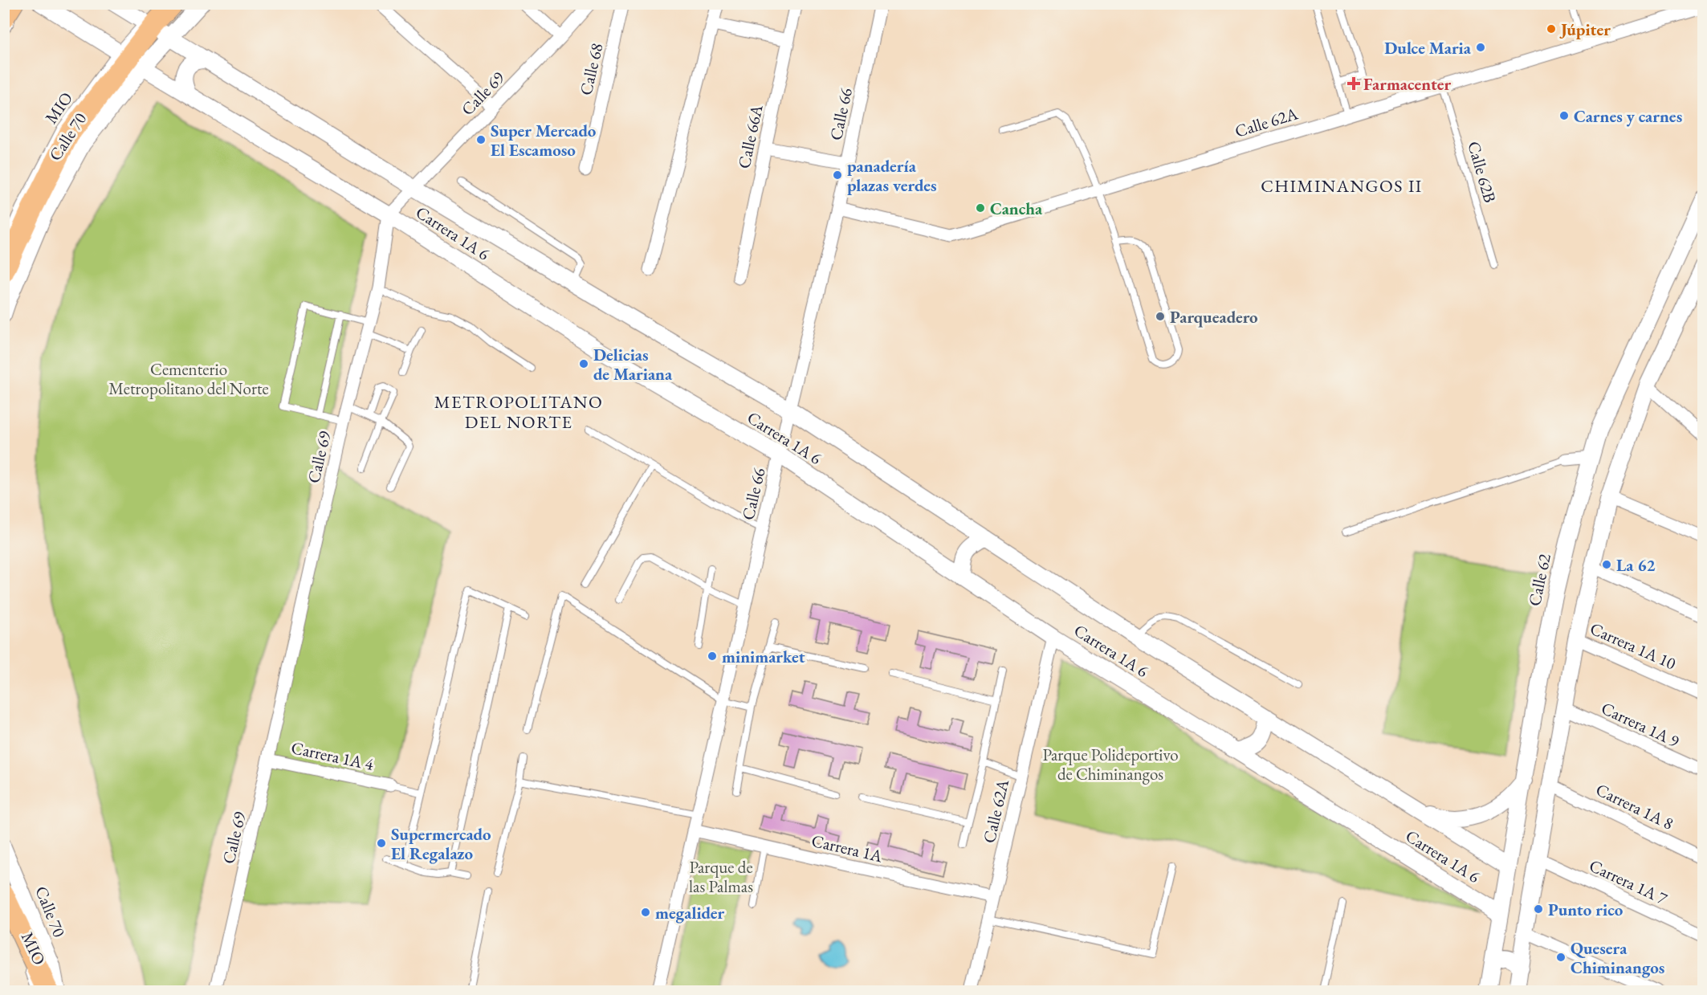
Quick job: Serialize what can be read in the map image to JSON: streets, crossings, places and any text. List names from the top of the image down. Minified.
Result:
{"streets":{"street":["Calle 68","Calle 69","Calle 66","Calle 62A","Calle 70","Calle 66A","Carrera 1A 6","Calle 62","Carrera 1A 10","Carrera 1A 9","Carrera 1A 4","Carrera 1A 8","Carrera 1A","Carrera 1A 7"],"lane":["MIO","Calle 62B"]},"crossings":[["Calle 69","Carrera 1A 6"],["Calle 69","Carrera 1A 4"],["MIO","Carrera 1A 6"],["Calle 66","Calle 62A"],["Calle 66","Carrera 1A 6"],["Calle 66","Carrera 1A"],["Calle 62A","Calle 62B"],["Calle 62A","Carrera 1A 6"],["Calle 62A","Carrera 1A"],["Carrera 1A 6","Calle 62"]],"districts":["CHIMINANGOS II","METROPOLITANO DEL NORTE"],"parks":["Cementerio Metropolitano del Norte","Parque Polideportivo de Chiminangos","Parque de las Palmas"],"places":{"other":["Júpiter","Dulce Maria","Carnes y carnes","Super Mercado El Escamoso","panadería plazas verdes","Cancha","Parqueadero","Delicias de Mariana","La 62","minimarket","Supermercado El Regalazo","Punto rico","megalider","Quesera Chiminangos"],"health":["Farmacenter"]}}
